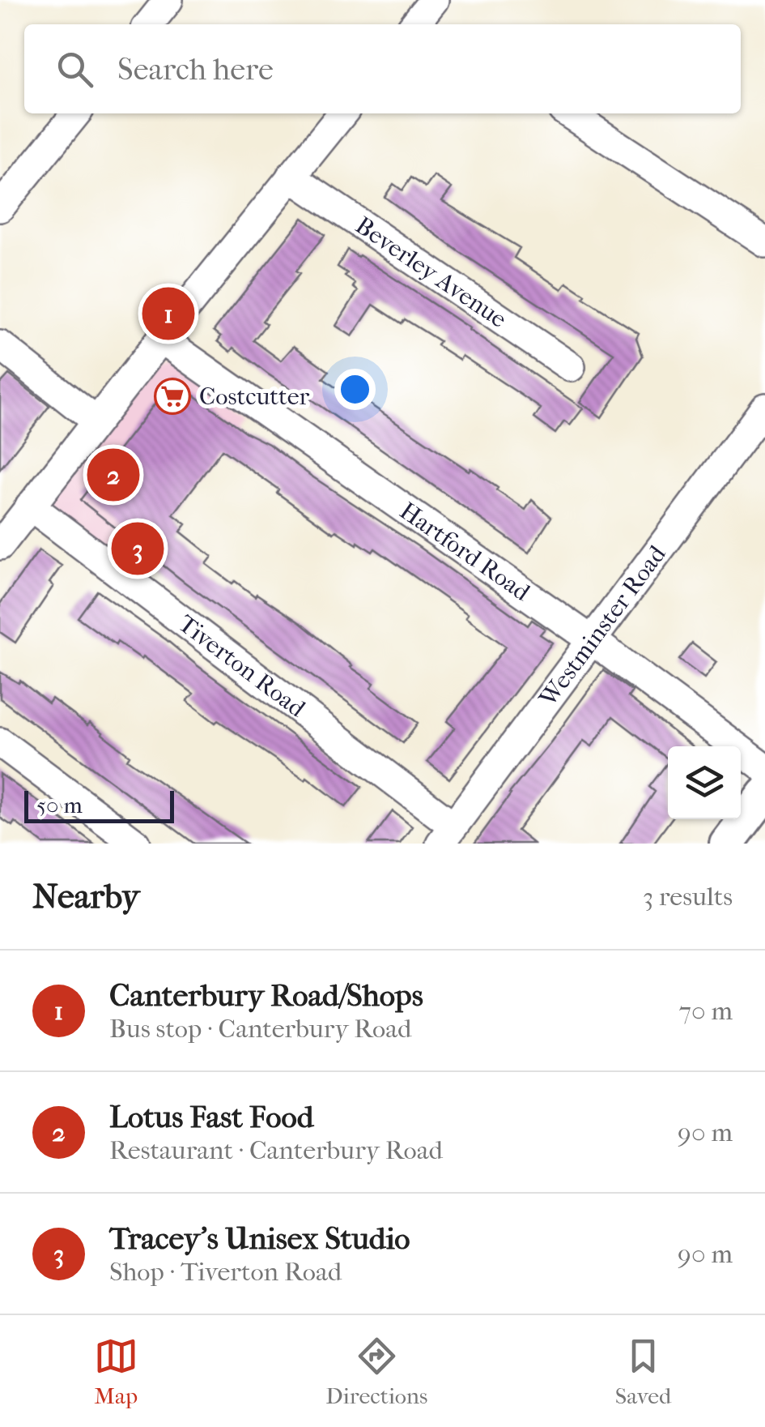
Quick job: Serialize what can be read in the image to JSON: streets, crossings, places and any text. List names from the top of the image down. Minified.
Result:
{"streets":{"street":["Beverley Avenue","Hartford Road","Westminster Road","Tiverton Road"]},"crossings":[["Hartford Road","Westminster Road"],["Westminster Road","Tiverton Road"]],"places":{"supermarket":["Costcutter"]},"scale_bar":"50 m","page":{"search":"Search here","pins":["1","2","3"],"scale":"50 m","heading":["Nearby","3 results"],"list":[{"mark":"1","name":"Canterbury Road/Shops","note":"Bus stop · Canterbury Road","value":"70 m"},{"mark":"2","name":"Lotus Fast Food","note":"Restaurant · Canterbury Road","value":"90 m"},{"mark":"3","name":"Tracey's Unisex Studio","note":"Shop · Tiverton Road","value":"90 m"}],"nav":["Map","Directions","Saved"]}}
